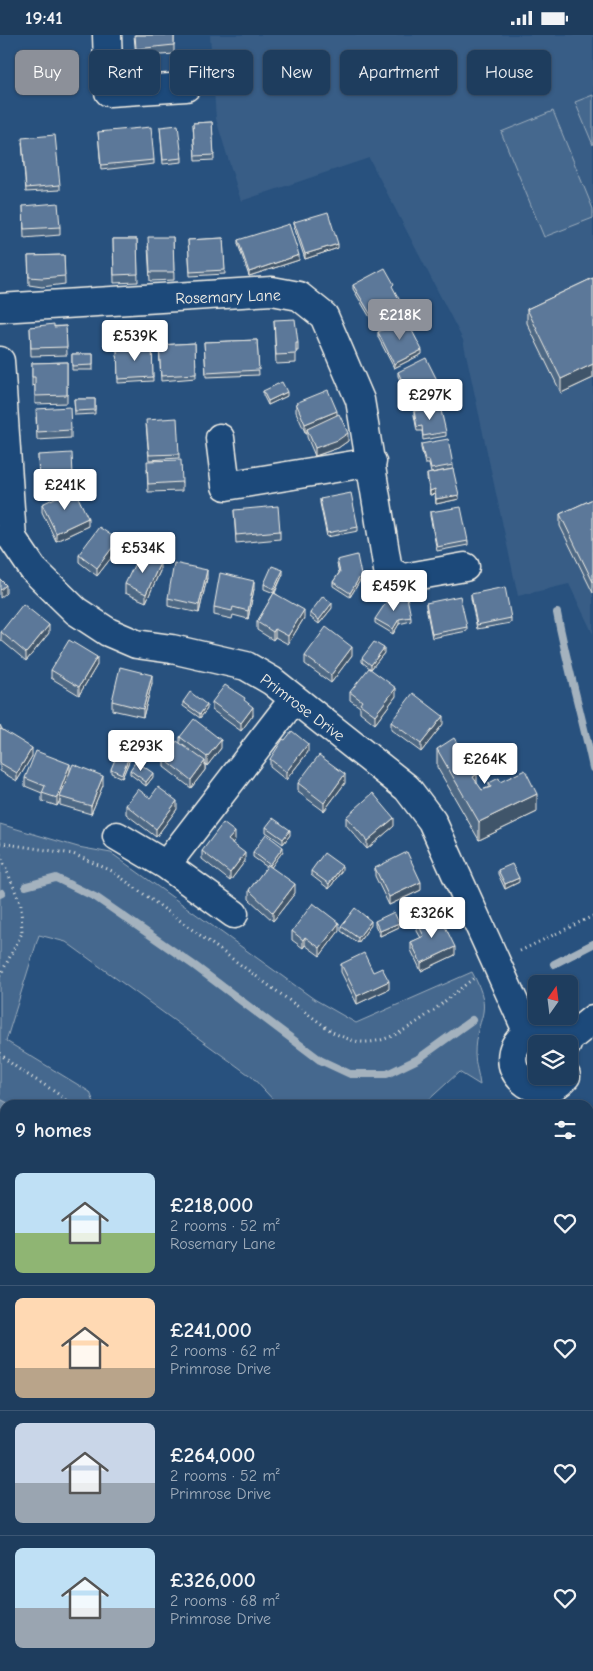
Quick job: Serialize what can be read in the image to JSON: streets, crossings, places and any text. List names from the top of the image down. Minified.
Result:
{"streets":{"street":["Rosemary Lane","Primrose Drive"]},"north":"top","page":{"status":"19:41","chip":["Buy","Rent","Filters","New","Apartment","House"],"price":["£218K","£539K","£297K","£241K","£534K","£459K","£293K","£264K","£326K"],"heading":"9 homes","list":[{"name":"£218,000","note":"2 rooms · 52 m² · Rosemary Lane"},{"name":"£241,000","note":"2 rooms · 62 m² · Primrose Drive"},{"name":"£264,000","note":"2 rooms · 52 m² · Primrose Drive"},{"name":"£326,000","note":"2 rooms · 68 m² · Primrose Drive"}]}}
